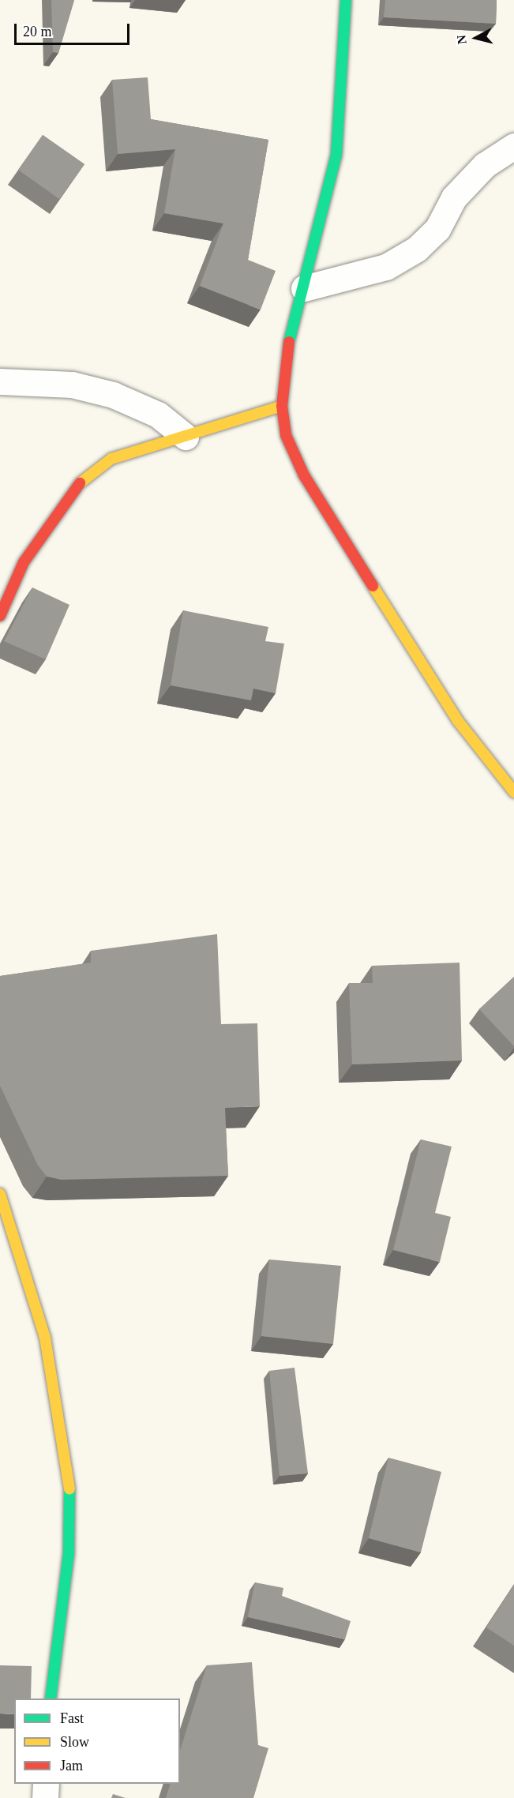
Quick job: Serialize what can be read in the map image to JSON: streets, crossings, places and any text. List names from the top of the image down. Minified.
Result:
{"legend":["Fast","Slow","Jam"],"scale_bar":"20 m","north":"left"}
